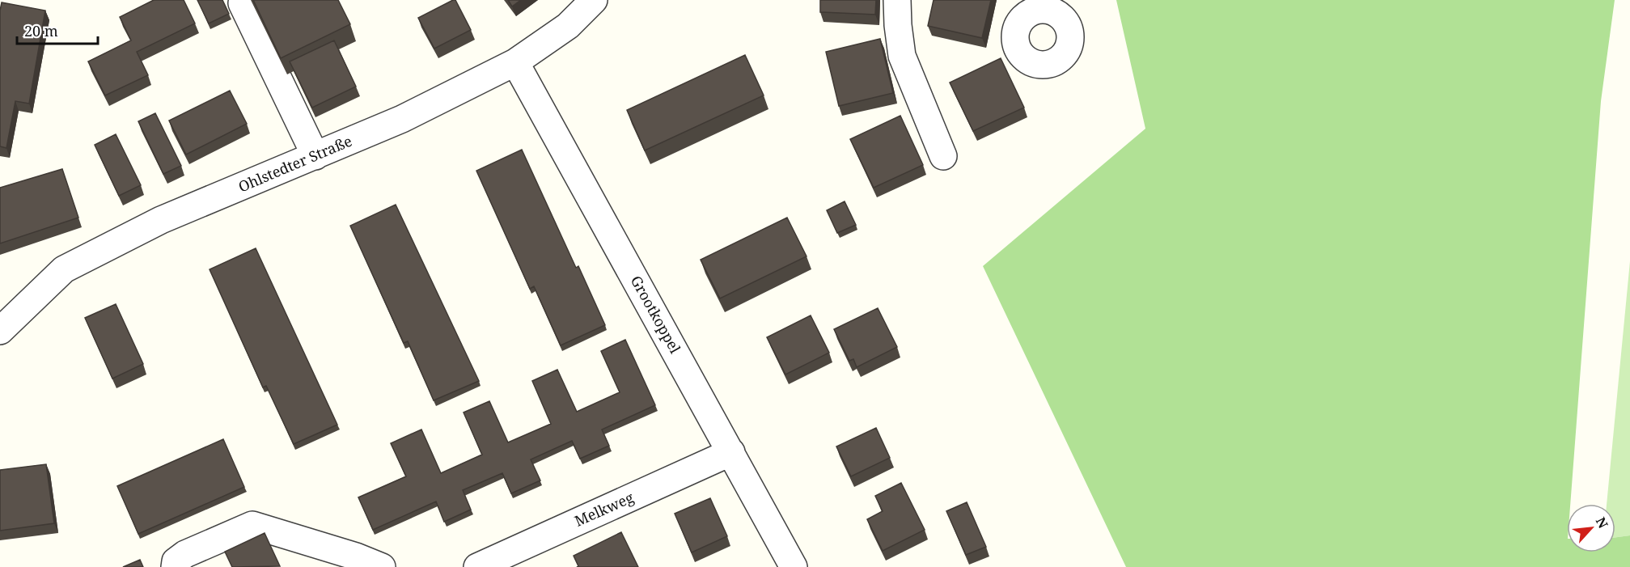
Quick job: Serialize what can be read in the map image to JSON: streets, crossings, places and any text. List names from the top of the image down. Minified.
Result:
{"streets":{"street":["Ohlstedter Straße","Grootkoppel","Melkweg"]},"crossings":[["Ohlstedter Straße","Grootkoppel"],["Grootkoppel","Melkweg"]],"scale_bar":"20 m","north":"top right"}
